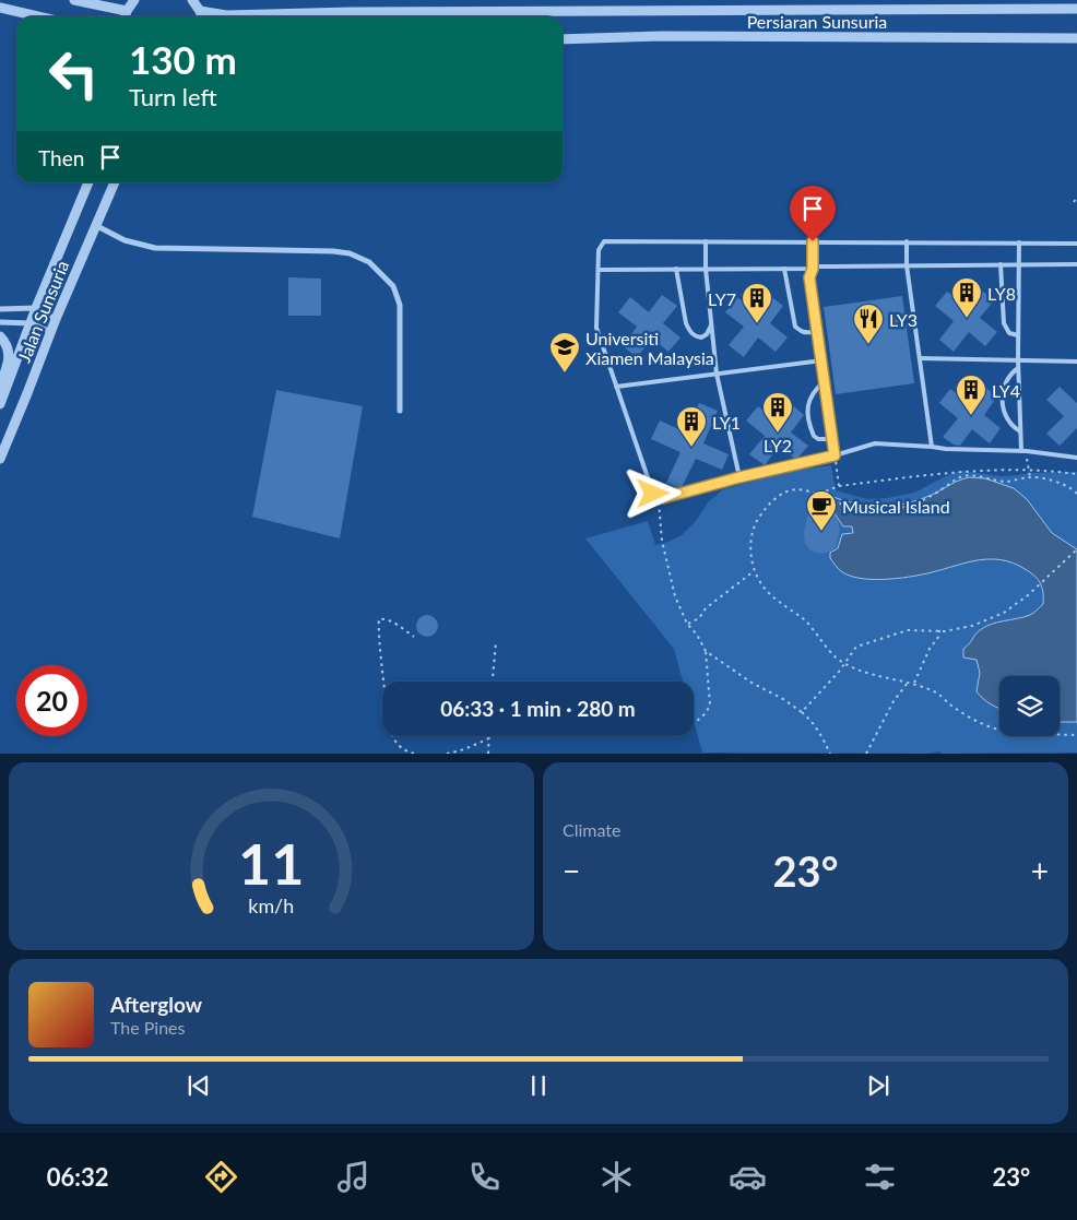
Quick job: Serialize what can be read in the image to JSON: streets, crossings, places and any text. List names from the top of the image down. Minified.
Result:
{"streets":{"street":["Persiaran Sunsuria","Jalan Sunsuria"]},"places":{"building":["LY8","LY7","LY4","LY2","LY1"],"restaurant":["LY3"],"school or university":["Universiti Xiamen Malaysia"],"cafe":["Musical Island"]},"page":{"turn":["130 m","Turn left"],"then":"Then","limit":"20","trip":"06:33 · 1 min · 280 m","tile":"Climate","heat":["−","23°","+"],"song":["Afterglow","The Pines"],"tabs":["06:32","23°"],"gauge":["11","km/h"]}}
